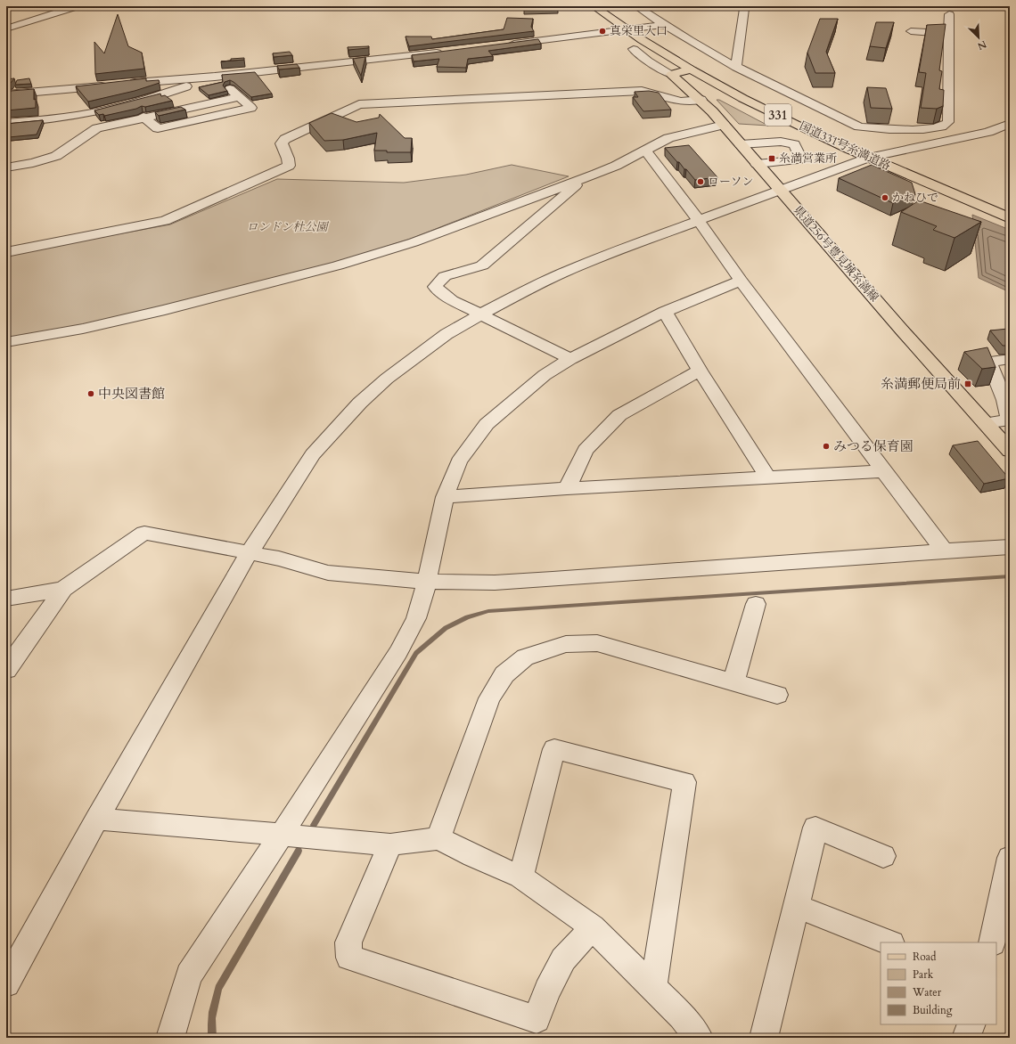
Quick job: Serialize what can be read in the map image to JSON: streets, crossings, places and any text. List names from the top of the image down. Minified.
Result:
{"streets":{"main road":["331","国道331号糸満道路","県道256号豊見城糸満線"]},"parks":["ロンドン杜公園"],"places":{"other":["真栄里入口","ローソン","かねひで","中央図書館","みつる保育園"],"transit":["糸満営業所","糸満郵便局前"]},"legend":["Road","Park","Water","Building"],"north":"bottom right"}
